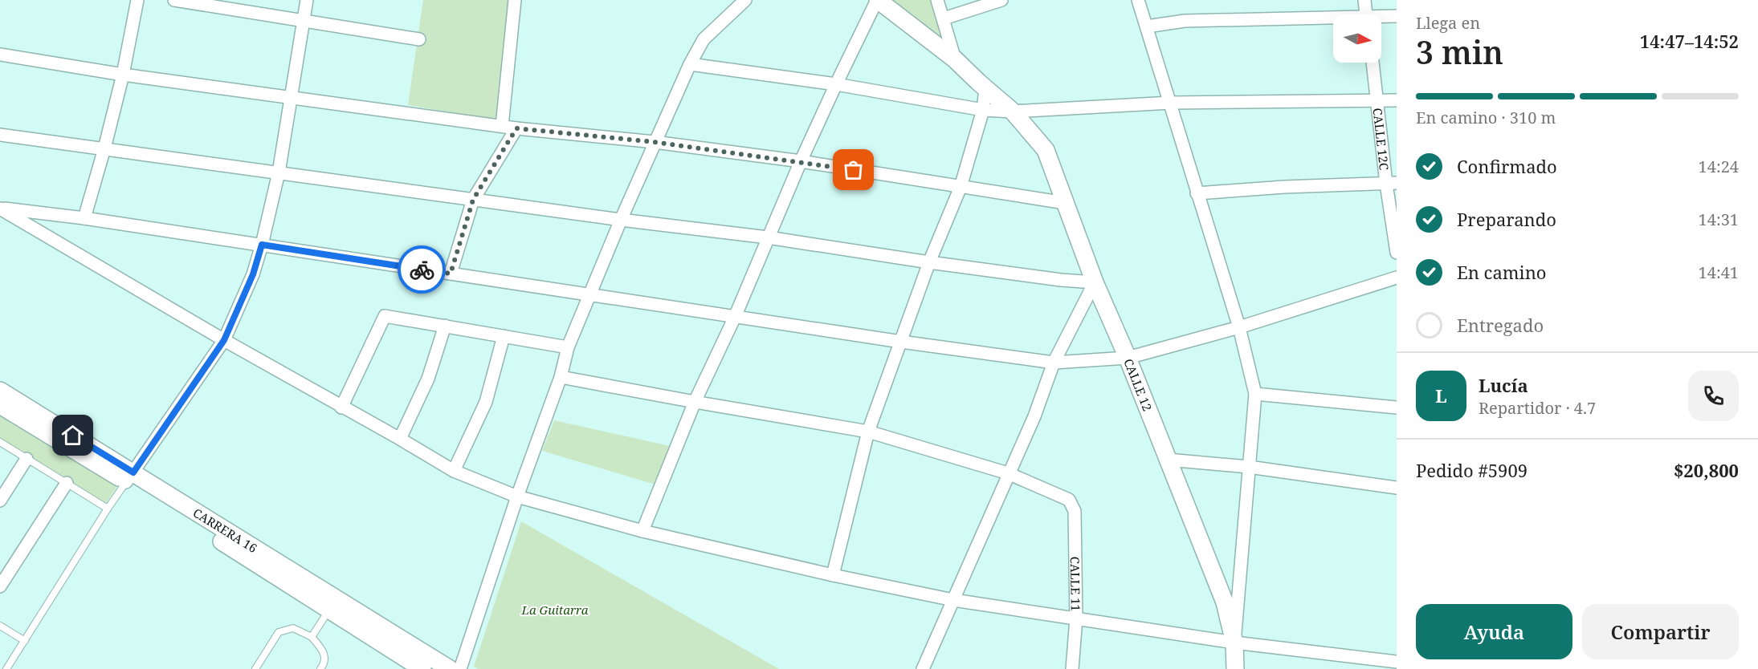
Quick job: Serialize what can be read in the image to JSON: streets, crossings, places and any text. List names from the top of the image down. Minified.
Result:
{"streets":{"main road":["CALLE 12","CARRERA 16"],"street":["CALLE 12C","CALLE 11"]},"parks":["La Guitarra"],"north":"right","page":{"heading":["3 min","Llega en","14:47–14:52"],"panel":["Lucía","Repartidor · 4.7","Pedido #5909","$20,800"],"bar":"En camino · 310 m","list":[["Confirmado","14:24"],["Preparando","14:31"],["En camino","14:41"],"Entregado"],"round":"L","buttons":["Ayuda","Compartir"]}}
